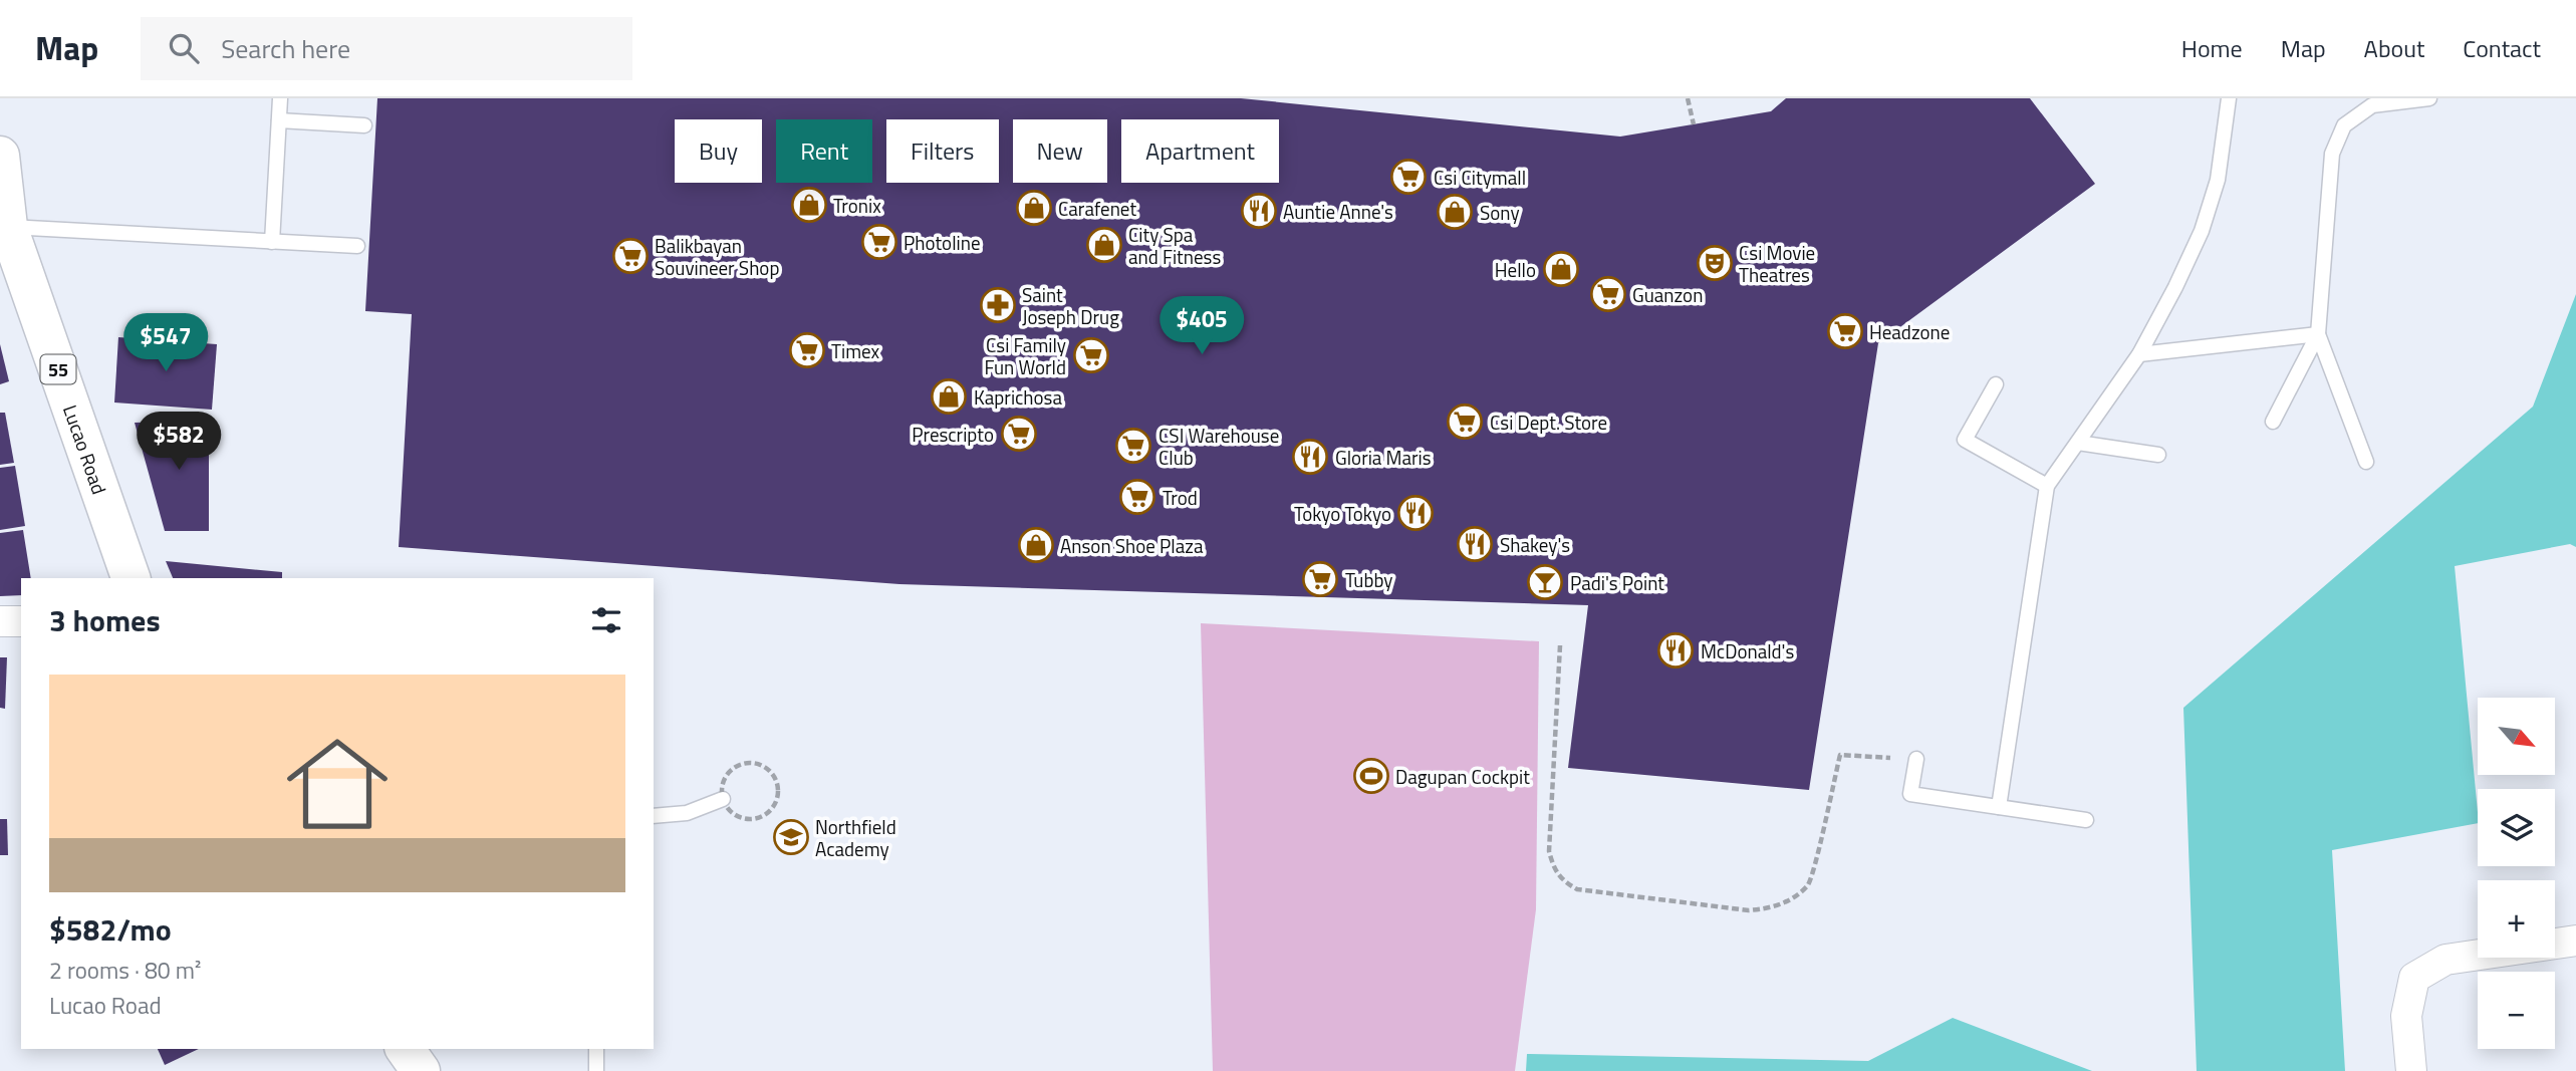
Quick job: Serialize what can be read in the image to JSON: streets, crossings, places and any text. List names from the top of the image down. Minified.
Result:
{"streets":{"highway":["55","Lucao Road"]},"places":{"supermarket":["Csi Citymall","Photoline","Balikbayan Souvineer Shop","Guanzon","Headzone","Timex","Csi Family Fun World","Csi Dept. Store","Prescripto","CSI Warehouse Club","Trod","Tubby"],"shop":["Tronix","Carafenet","Sony","City Spa and Fitness","Hello","Kaprichosa","Anson Shoe Plaza"],"restaurant":["Auntie Anne's","Gloria Maris","Tokyo Tokyo","Shakey's","McDonald's"],"theatre":["Csi Movie Theatres"],"pharmacy":["Saint Joseph Drug"],"bar":["Padi's Point"],"sports":["Dagupan Cockpit"],"school or university":["Northfield Academy"]},"north":"bottom right","page":{"header":"Map","search":"Search here","nav":["Home","Map","About","Contact"],"chip":["Buy","Rent","Filters","New","Apartment"],"price":["$405","$547","$582"],"heading":"3 homes","list":[{"name":"$582/mo","note":"2 rooms · 80 m² · Lucao Road"}],"map_buttons":["+","−"]}}
